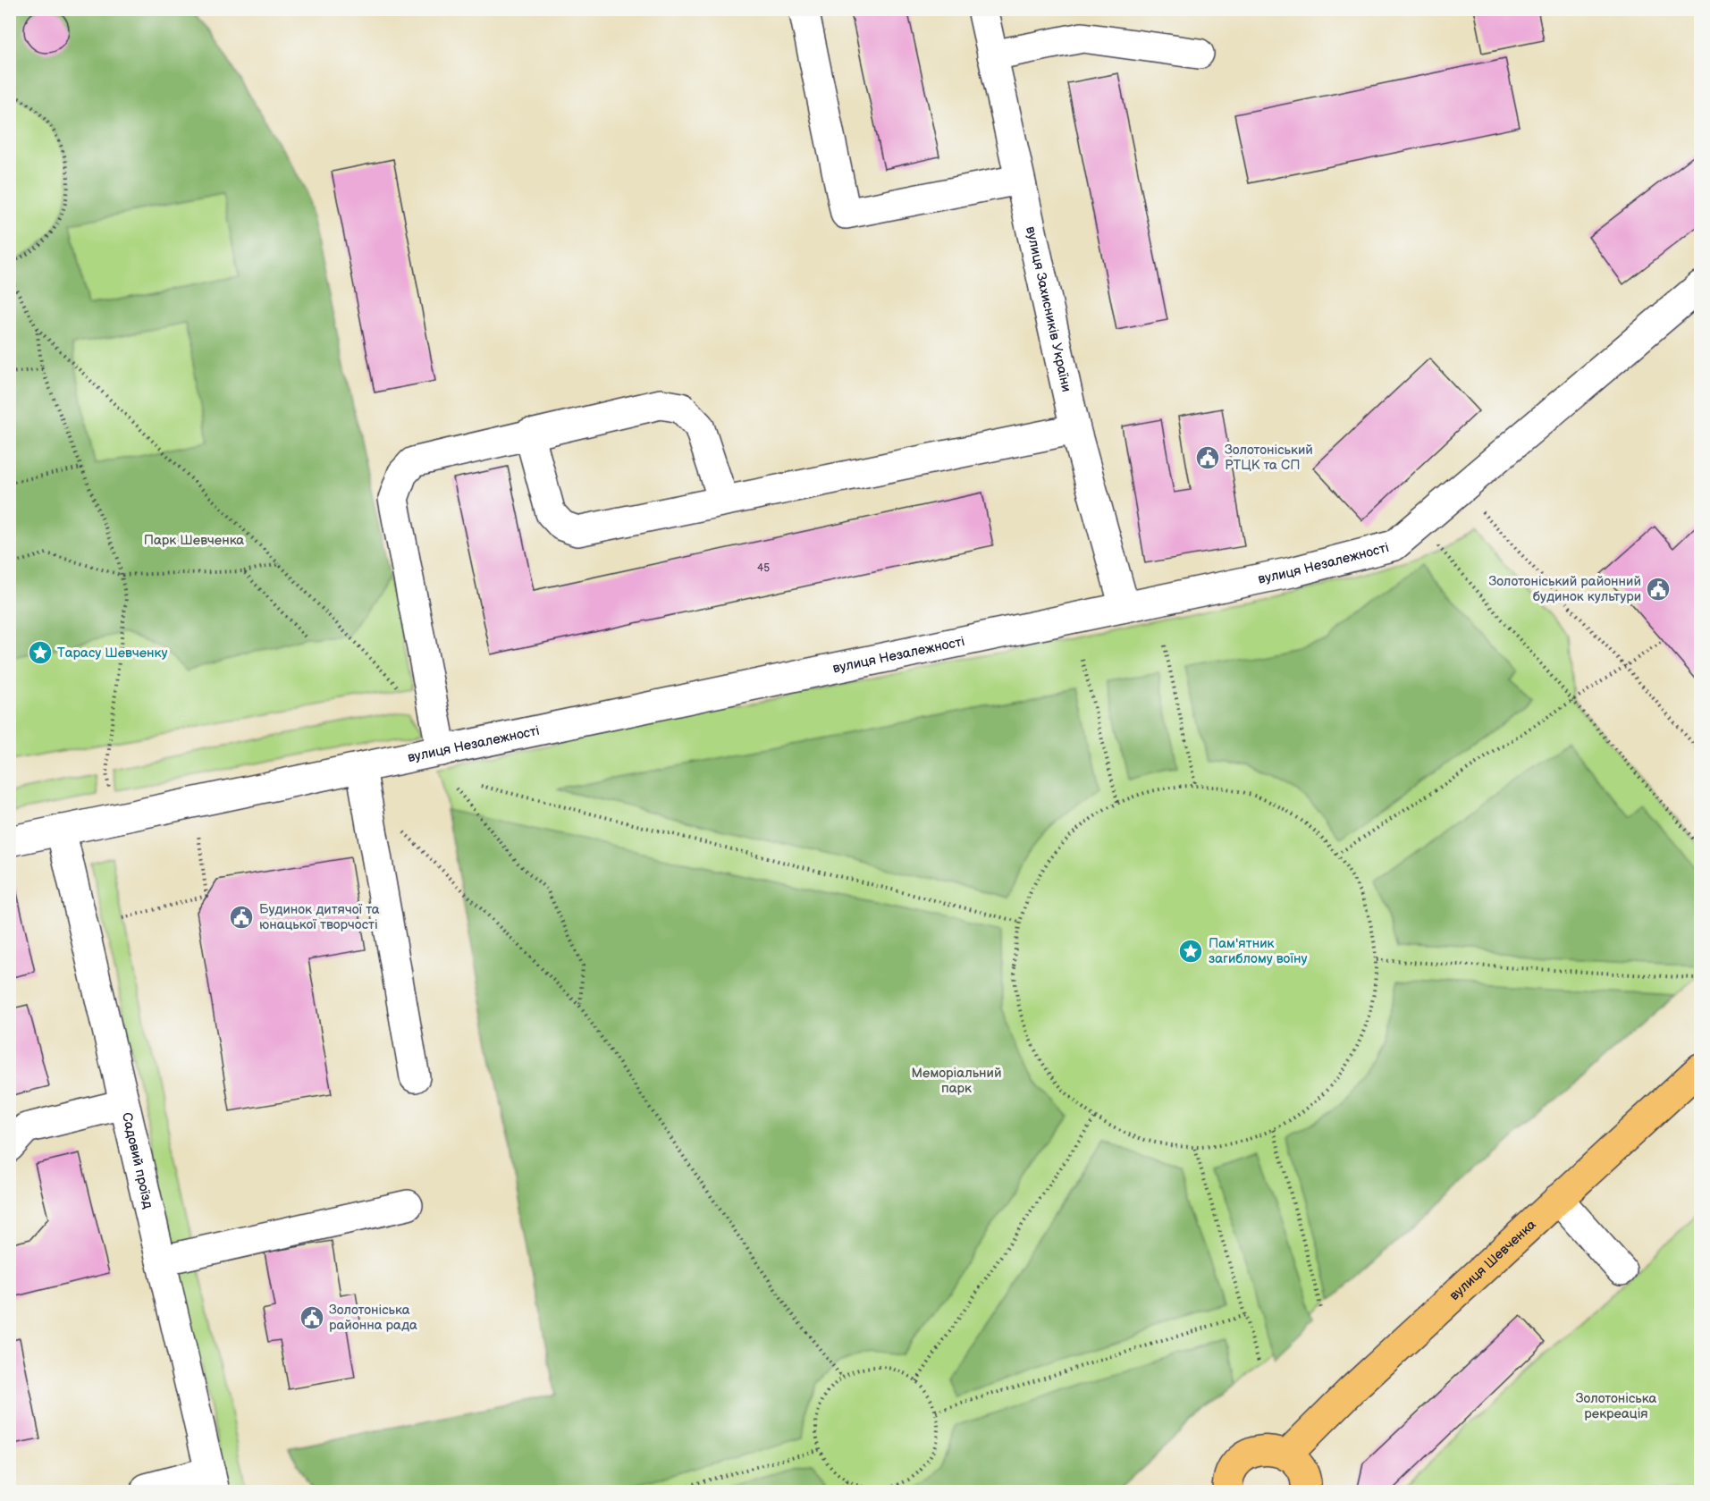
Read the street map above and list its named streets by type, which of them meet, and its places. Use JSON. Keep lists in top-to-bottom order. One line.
{"streets":{"main road":["вулиця Шевченка"],"street":["вулиця Захисників України","вулиця Незалежності","Садовий проїзд"]},"crossings":[["вулиця Захисників України","вулиця Незалежності"],["вулиця Незалежності","Садовий проїзд"]],"parks":["Парк Шевченка","Меморіальний парк","Золотоніська рекреація"],"places":{"public building":["Золотоніський РТЦК та СП","Золотоніський районний будинок культури","Будинок дитячої та юнацької творчості","Золотоніська районна рада"],"place":["Тарасу Шевченку","Пам'ятник загиблому воїну"]},"house_numbers":["45"]}
